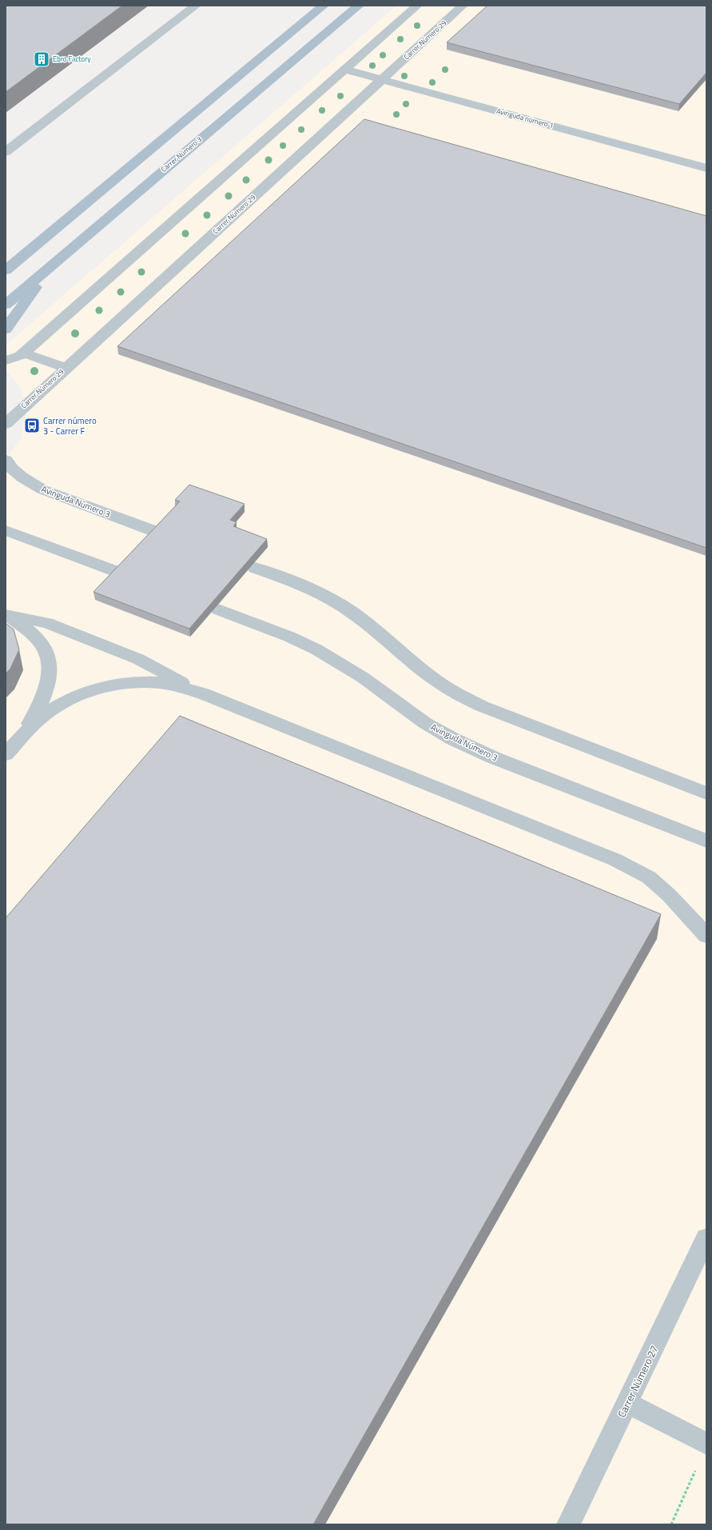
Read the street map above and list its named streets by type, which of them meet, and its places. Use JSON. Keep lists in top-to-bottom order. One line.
{"streets":{"main road":["Carrer Número 3"],"street":["Carrer Número 29","Avinguda número 1","Avinguda Número 3","Carrer Número 27"]},"crossings":[["Carrer Número 29","Avinguda número 1"]],"places":{"building":["Ebro Factory"],"bus stop":["Carrer número 3 - Carrer F"]}}
